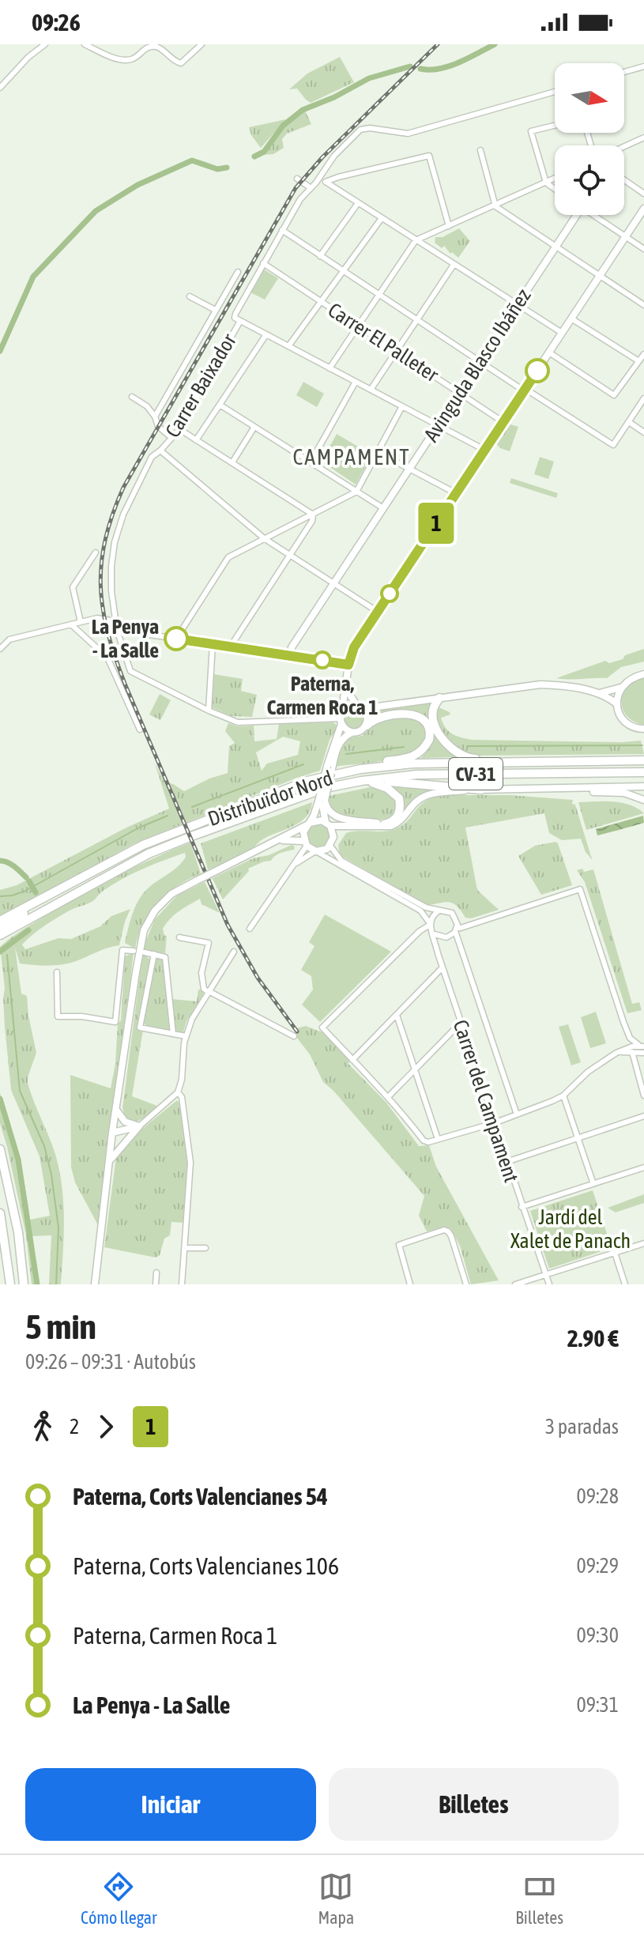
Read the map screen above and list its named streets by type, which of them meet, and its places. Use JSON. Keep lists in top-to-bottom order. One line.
{"streets":{"highway":["CV-31","Distribuïdor Nord"],"street":["Carrer El Palleter","Avinguda Blasco Ibáñez","Carrer Baixador","Carrer del Campament"]},"crossings":[["Carrer El Palleter","Avinguda Blasco Ibáñez"],["CV-31","Distribuïdor Nord"]],"districts":["CAMPAMENT"],"parks":["Jardí del Xalet de Panach"],"places":["La Penya - La Salle","Paterna, Carmen Roca 1"],"lines":["bus line 1"],"north":"right","page":{"status":"09:26","on_map":"1","heading":["5 min","09:26 – 09:31 · Autobús","2.90 €"],"legs":["2","1","3 paradas"],"list":[{"name":"Paterna, Corts Valencianes 54","value":"09:28"},{"name":"Paterna, Corts Valencianes 106","value":"09:29"},{"name":"Paterna, Carmen Roca 1","value":"09:30"},{"name":"La Penya - La Salle","value":"09:31"}],"buttons":["Iniciar","Billetes"],"tabs":["Cómo llegar","Mapa","Billetes"]}}
